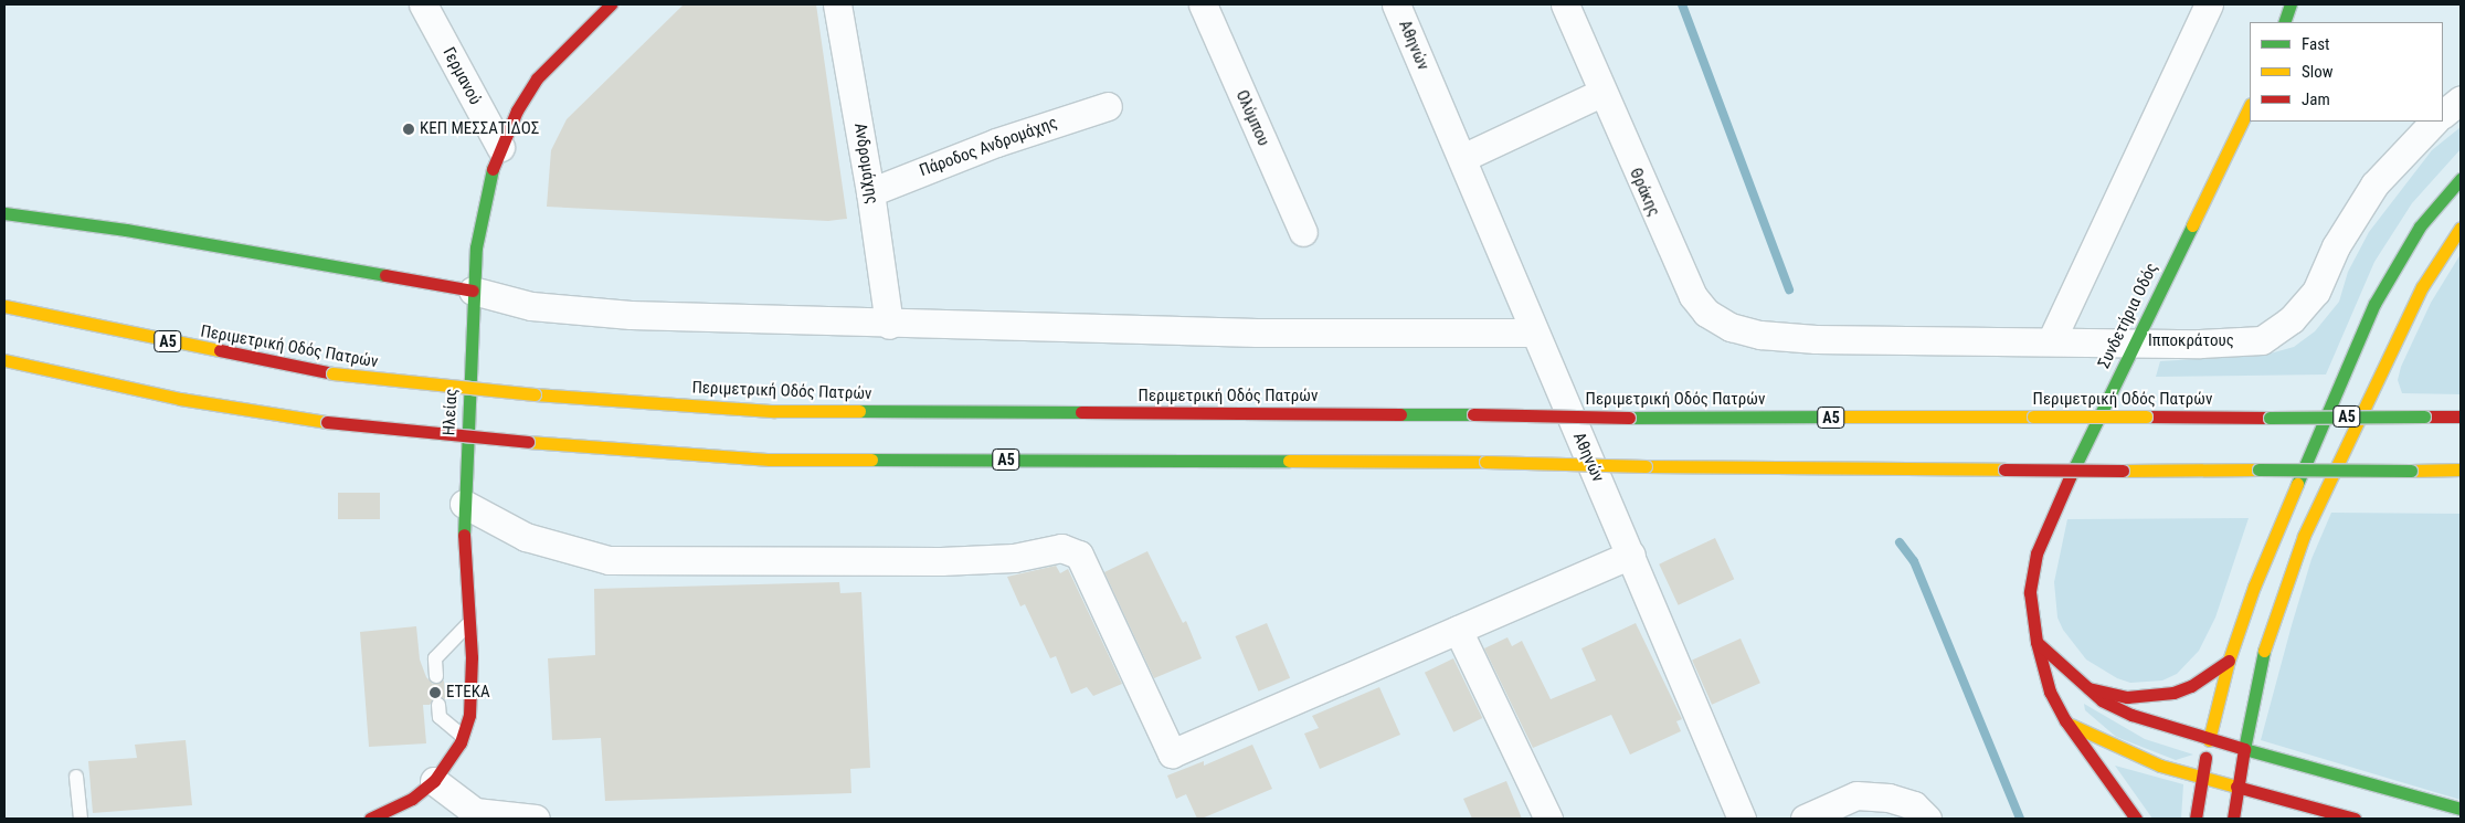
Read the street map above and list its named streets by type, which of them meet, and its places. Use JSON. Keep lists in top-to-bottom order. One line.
{"streets":{"main road":["Συνδετήρια Οδός","Α5","Περιμετρική Οδός Πατρών","Ηλείας"],"street":["Αθηνών","Γερμανού","Ολύμπου","Πάροδος Ανδρομάχης","Ανδρομάχης","Θράκης","Ιπποκράτους"]},"crossings":[["Γερμανού","Ηλείας"],["Πάροδος Ανδρομάχης","Ανδρομάχης"],["Θράκης","Ιπποκράτους"],["Συνδετήρια Οδός","Ιπποκράτους"]],"places":["ΚΕΠ ΜΕΣΣΑΤΙΔΟΣ","ΕΤΕΚΑ"],"legend":["Fast","Slow","Jam"]}
